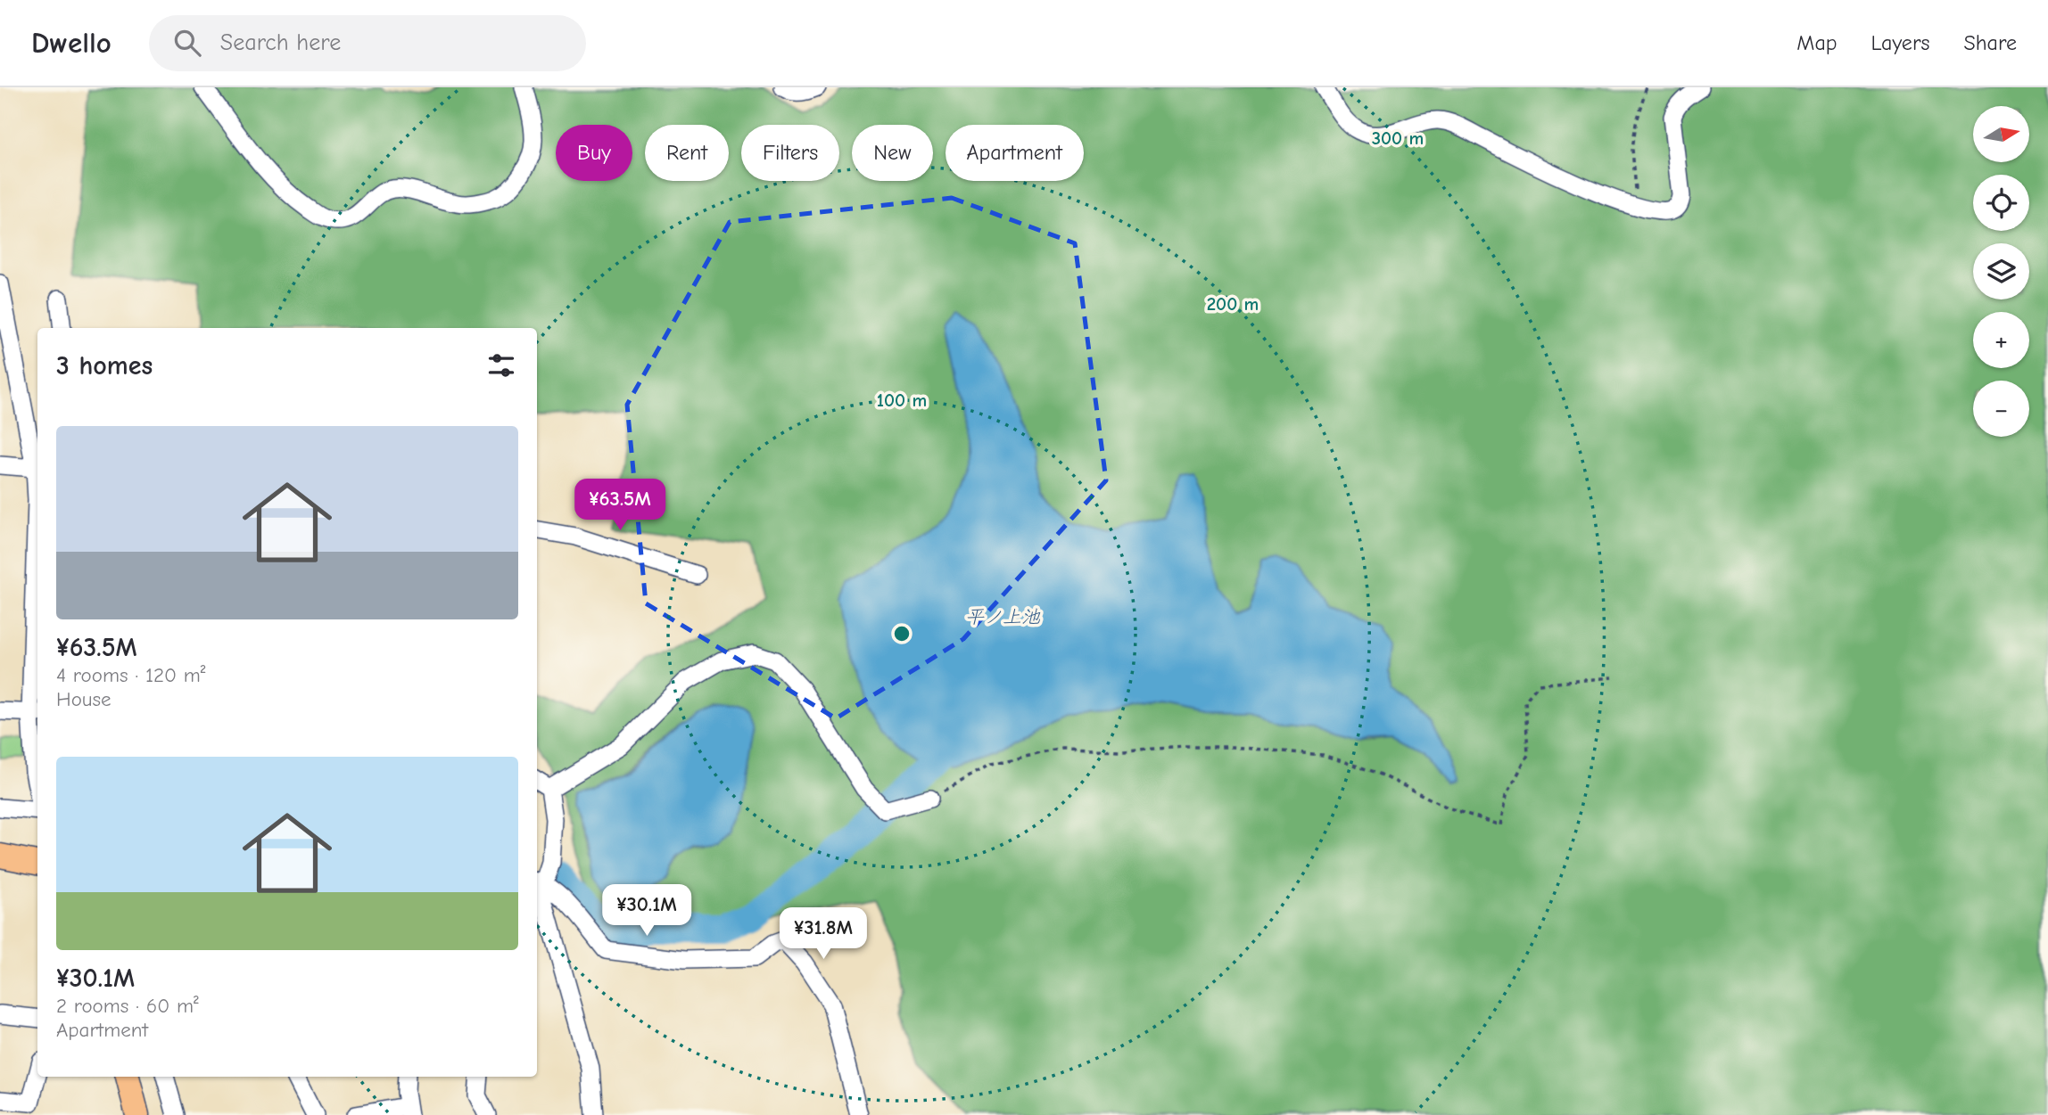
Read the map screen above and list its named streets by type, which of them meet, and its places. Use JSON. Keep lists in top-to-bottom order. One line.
{"water":["平ノ上池"],"north":"right","page":{"header":"Dwello","search":"Search here","nav":["Map","Layers","Share"],"map_buttons":["+","−"],"chip":["Buy","Rent","Filters","New","Apartment"],"heading":"3 homes","list":[{"name":"¥63.5M","note":"4 rooms · 120 m² · House"},{"name":"¥30.1M","note":"2 rooms · 60 m² · Apartment"}],"price":["¥63.5M","¥30.1M","¥31.8M"]},"rings":["300 m","200 m","100 m"]}
